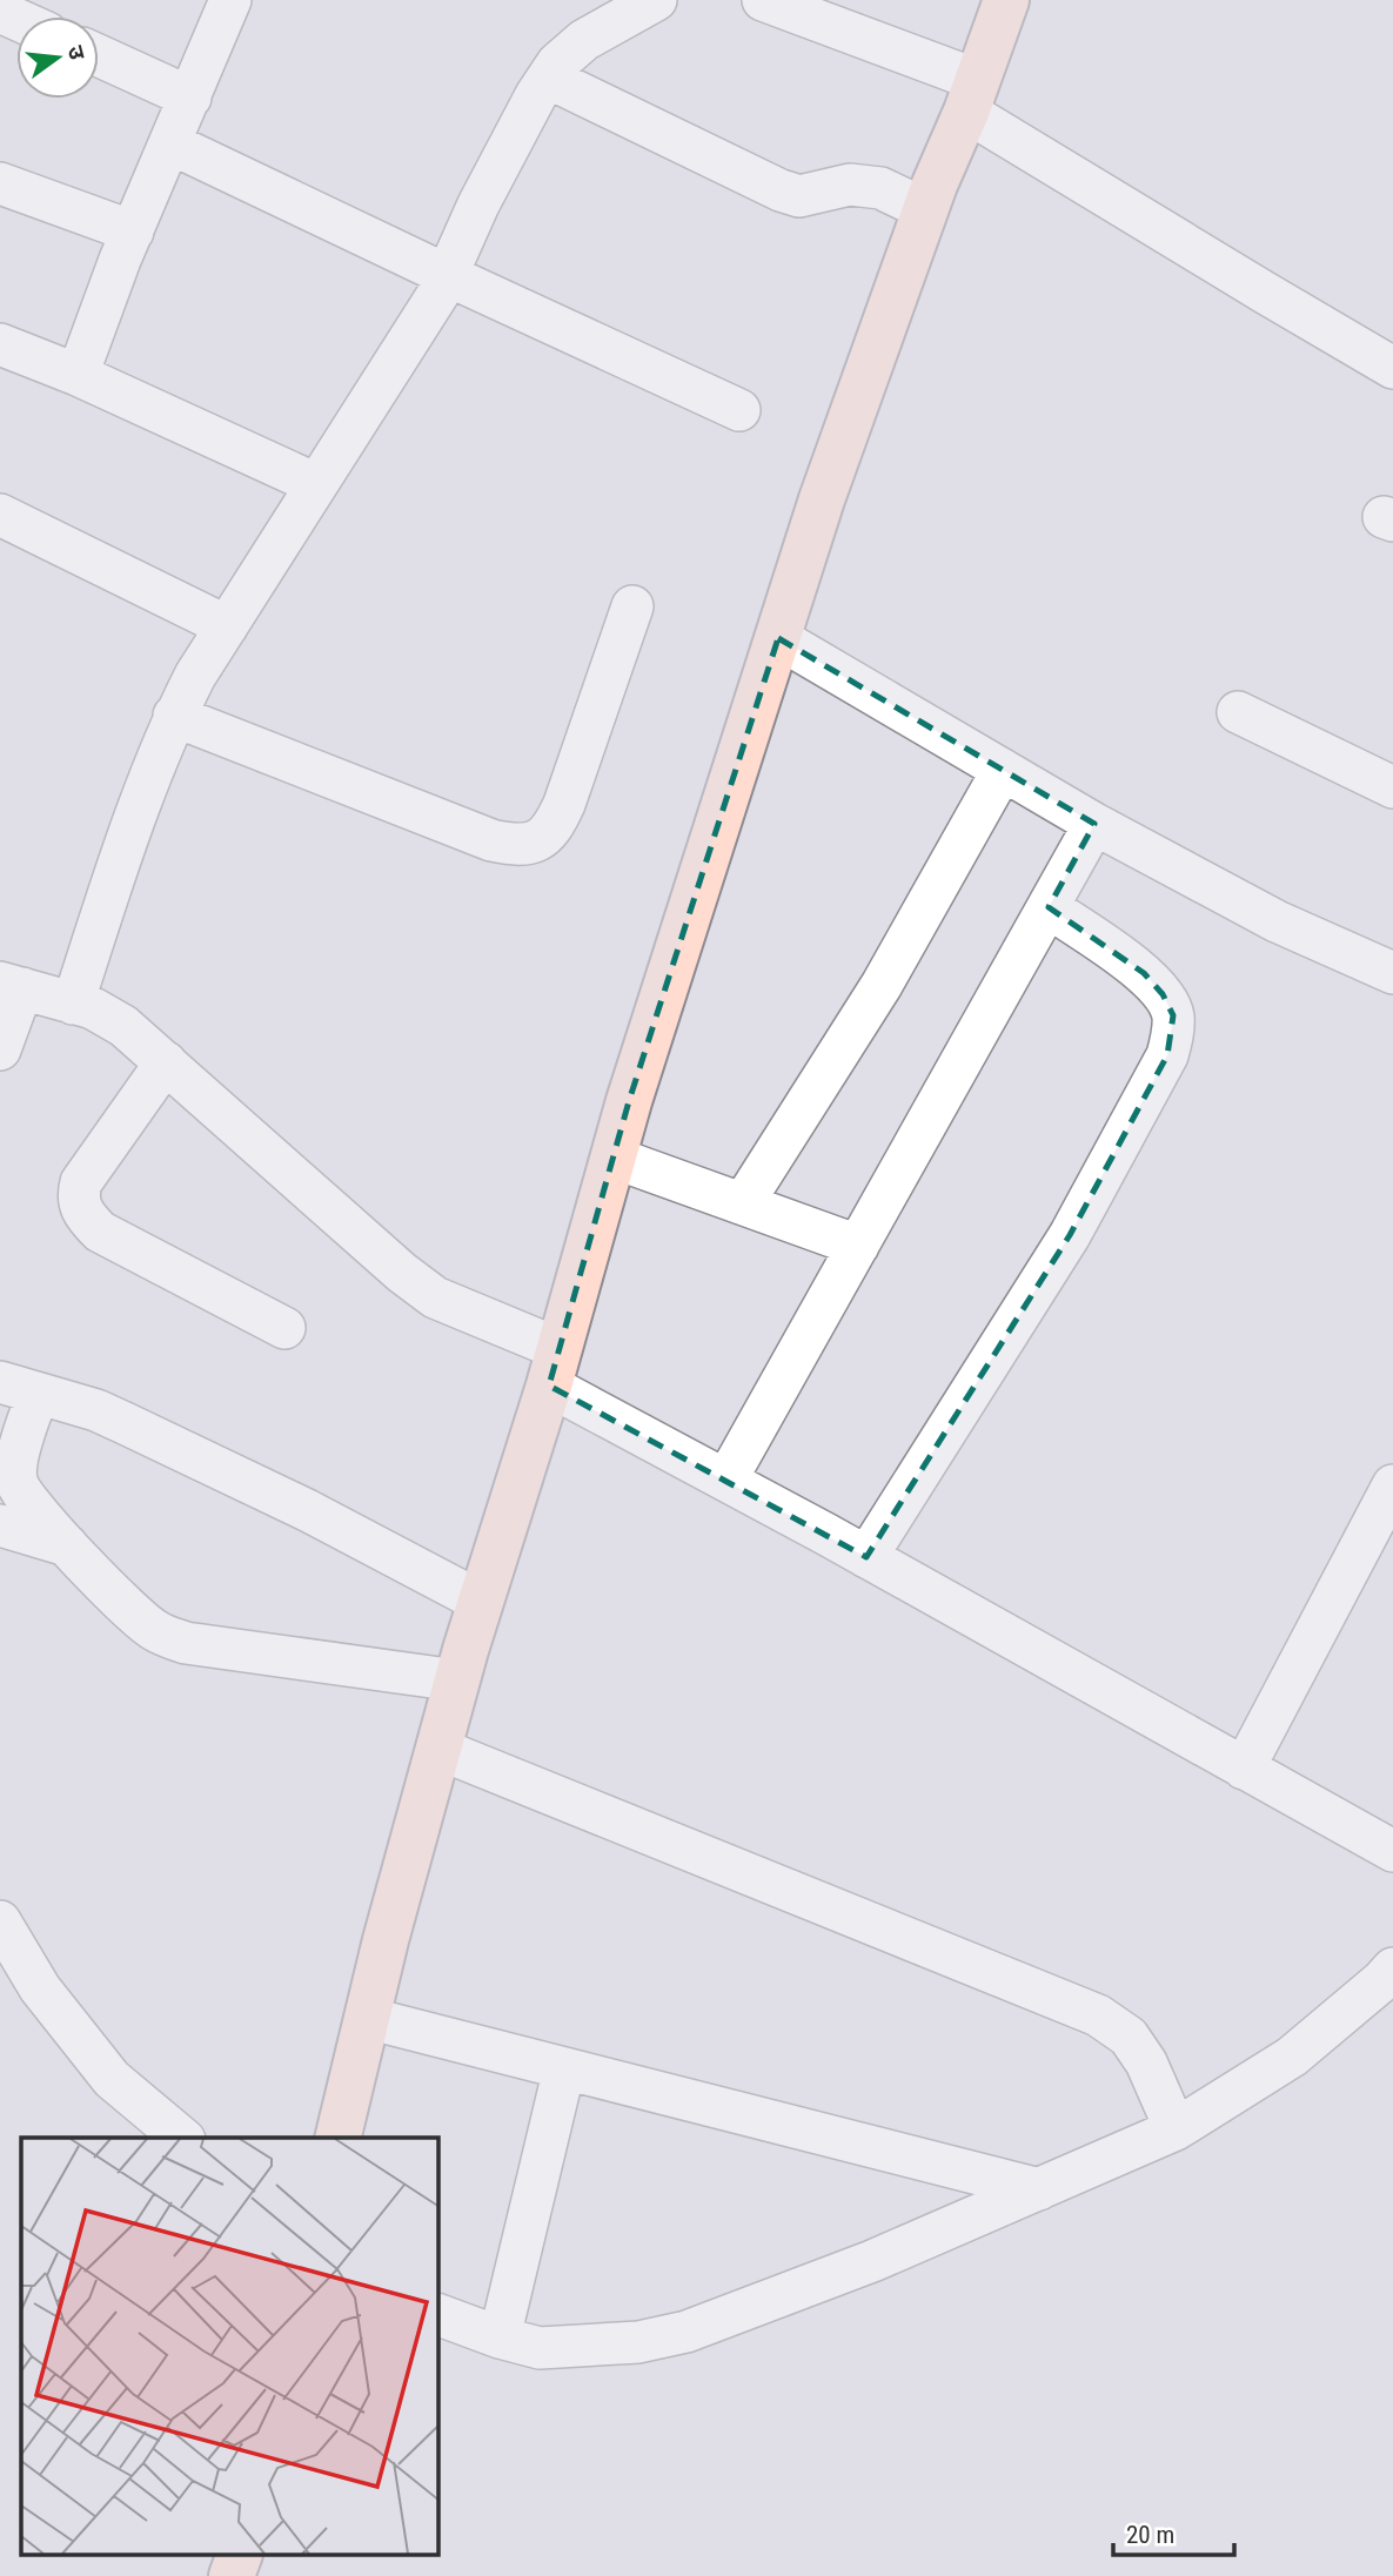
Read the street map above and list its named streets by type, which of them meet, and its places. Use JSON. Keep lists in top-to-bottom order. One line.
{"scale_bar":"20 m","north":"right"}
